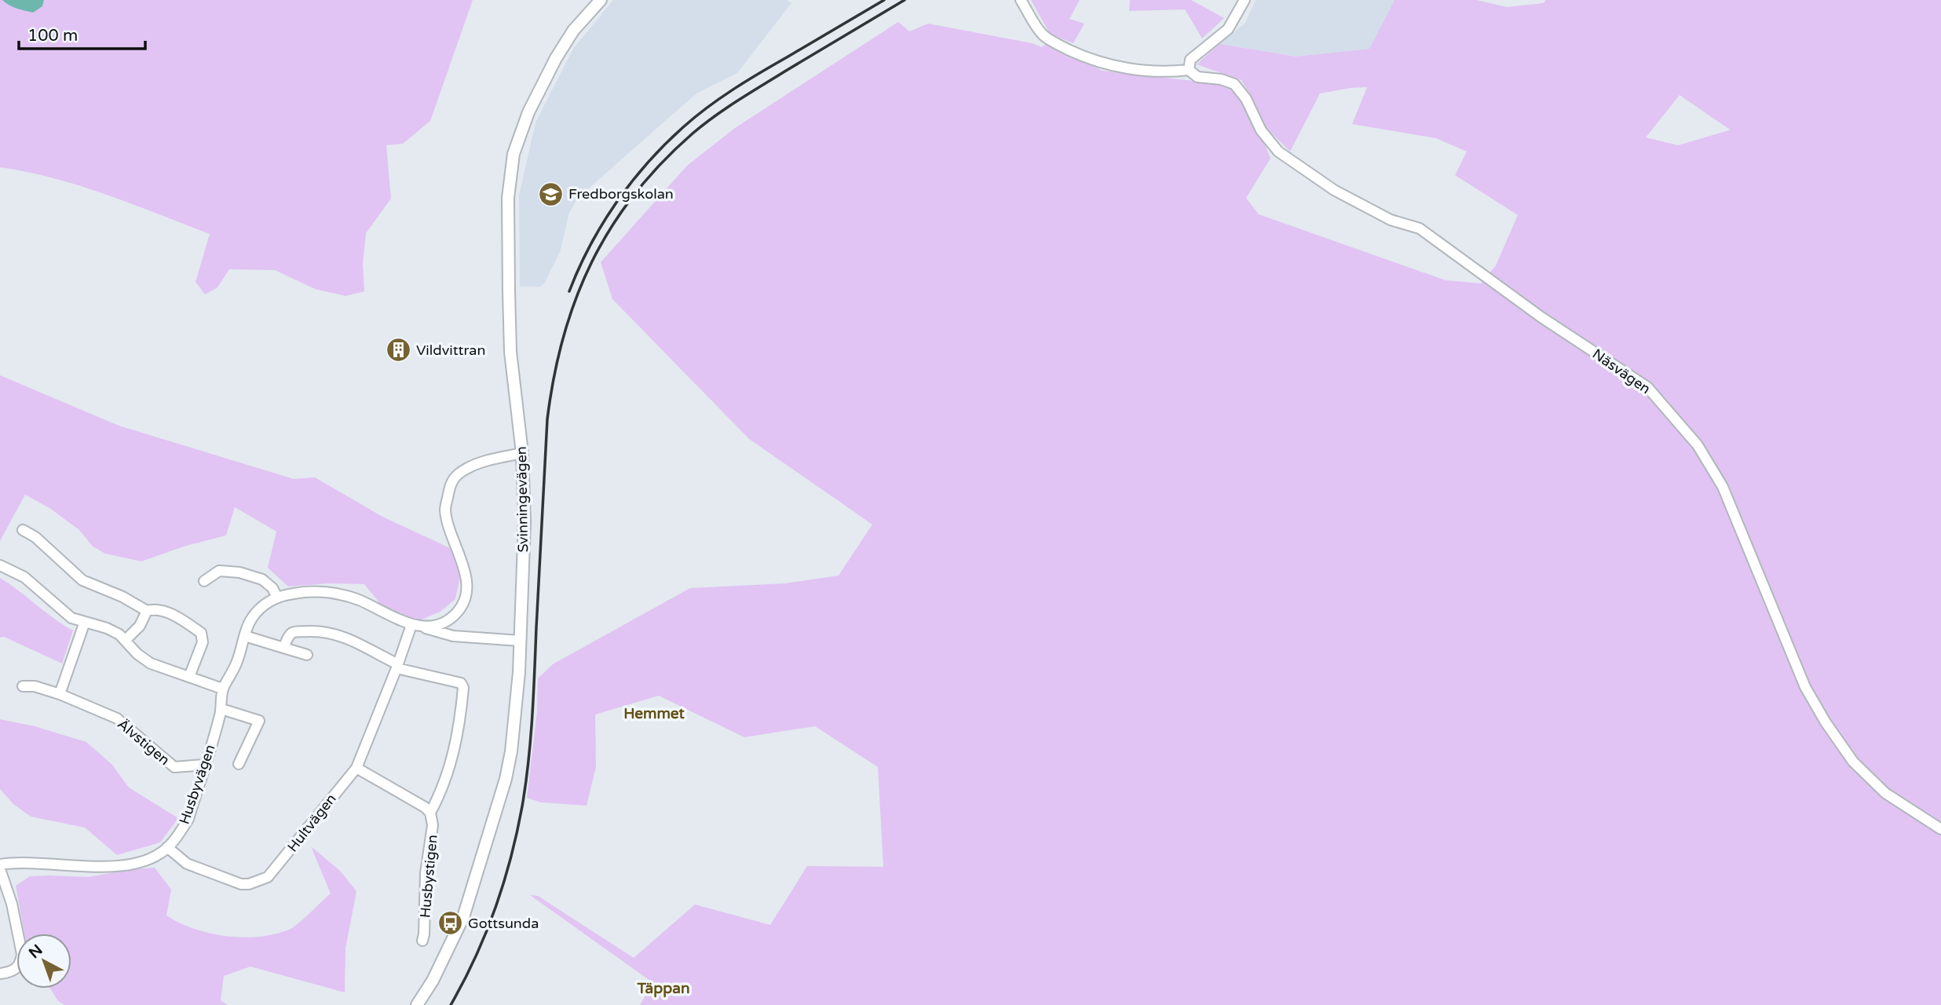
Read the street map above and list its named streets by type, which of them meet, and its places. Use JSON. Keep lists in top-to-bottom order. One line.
{"streets":{"main road":["Svinningevägen"],"street":["Näsvägen","Älvstigen","Husbyvägen","Hultvägen","Husbystigen"]},"crossings":[["Svinningevägen","Husbyvägen"],["Älvstigen","Husbyvägen"],["Husbyvägen","Hultvägen"],["Hultvägen","Husbystigen"]],"districts":["Hemmet","Täppan"],"places":{"school or university":["Fredborgskolan"],"building":["Vildvittran"],"bus stop":["Gottsunda"]},"scale_bar":"100 m","north":"top left"}
